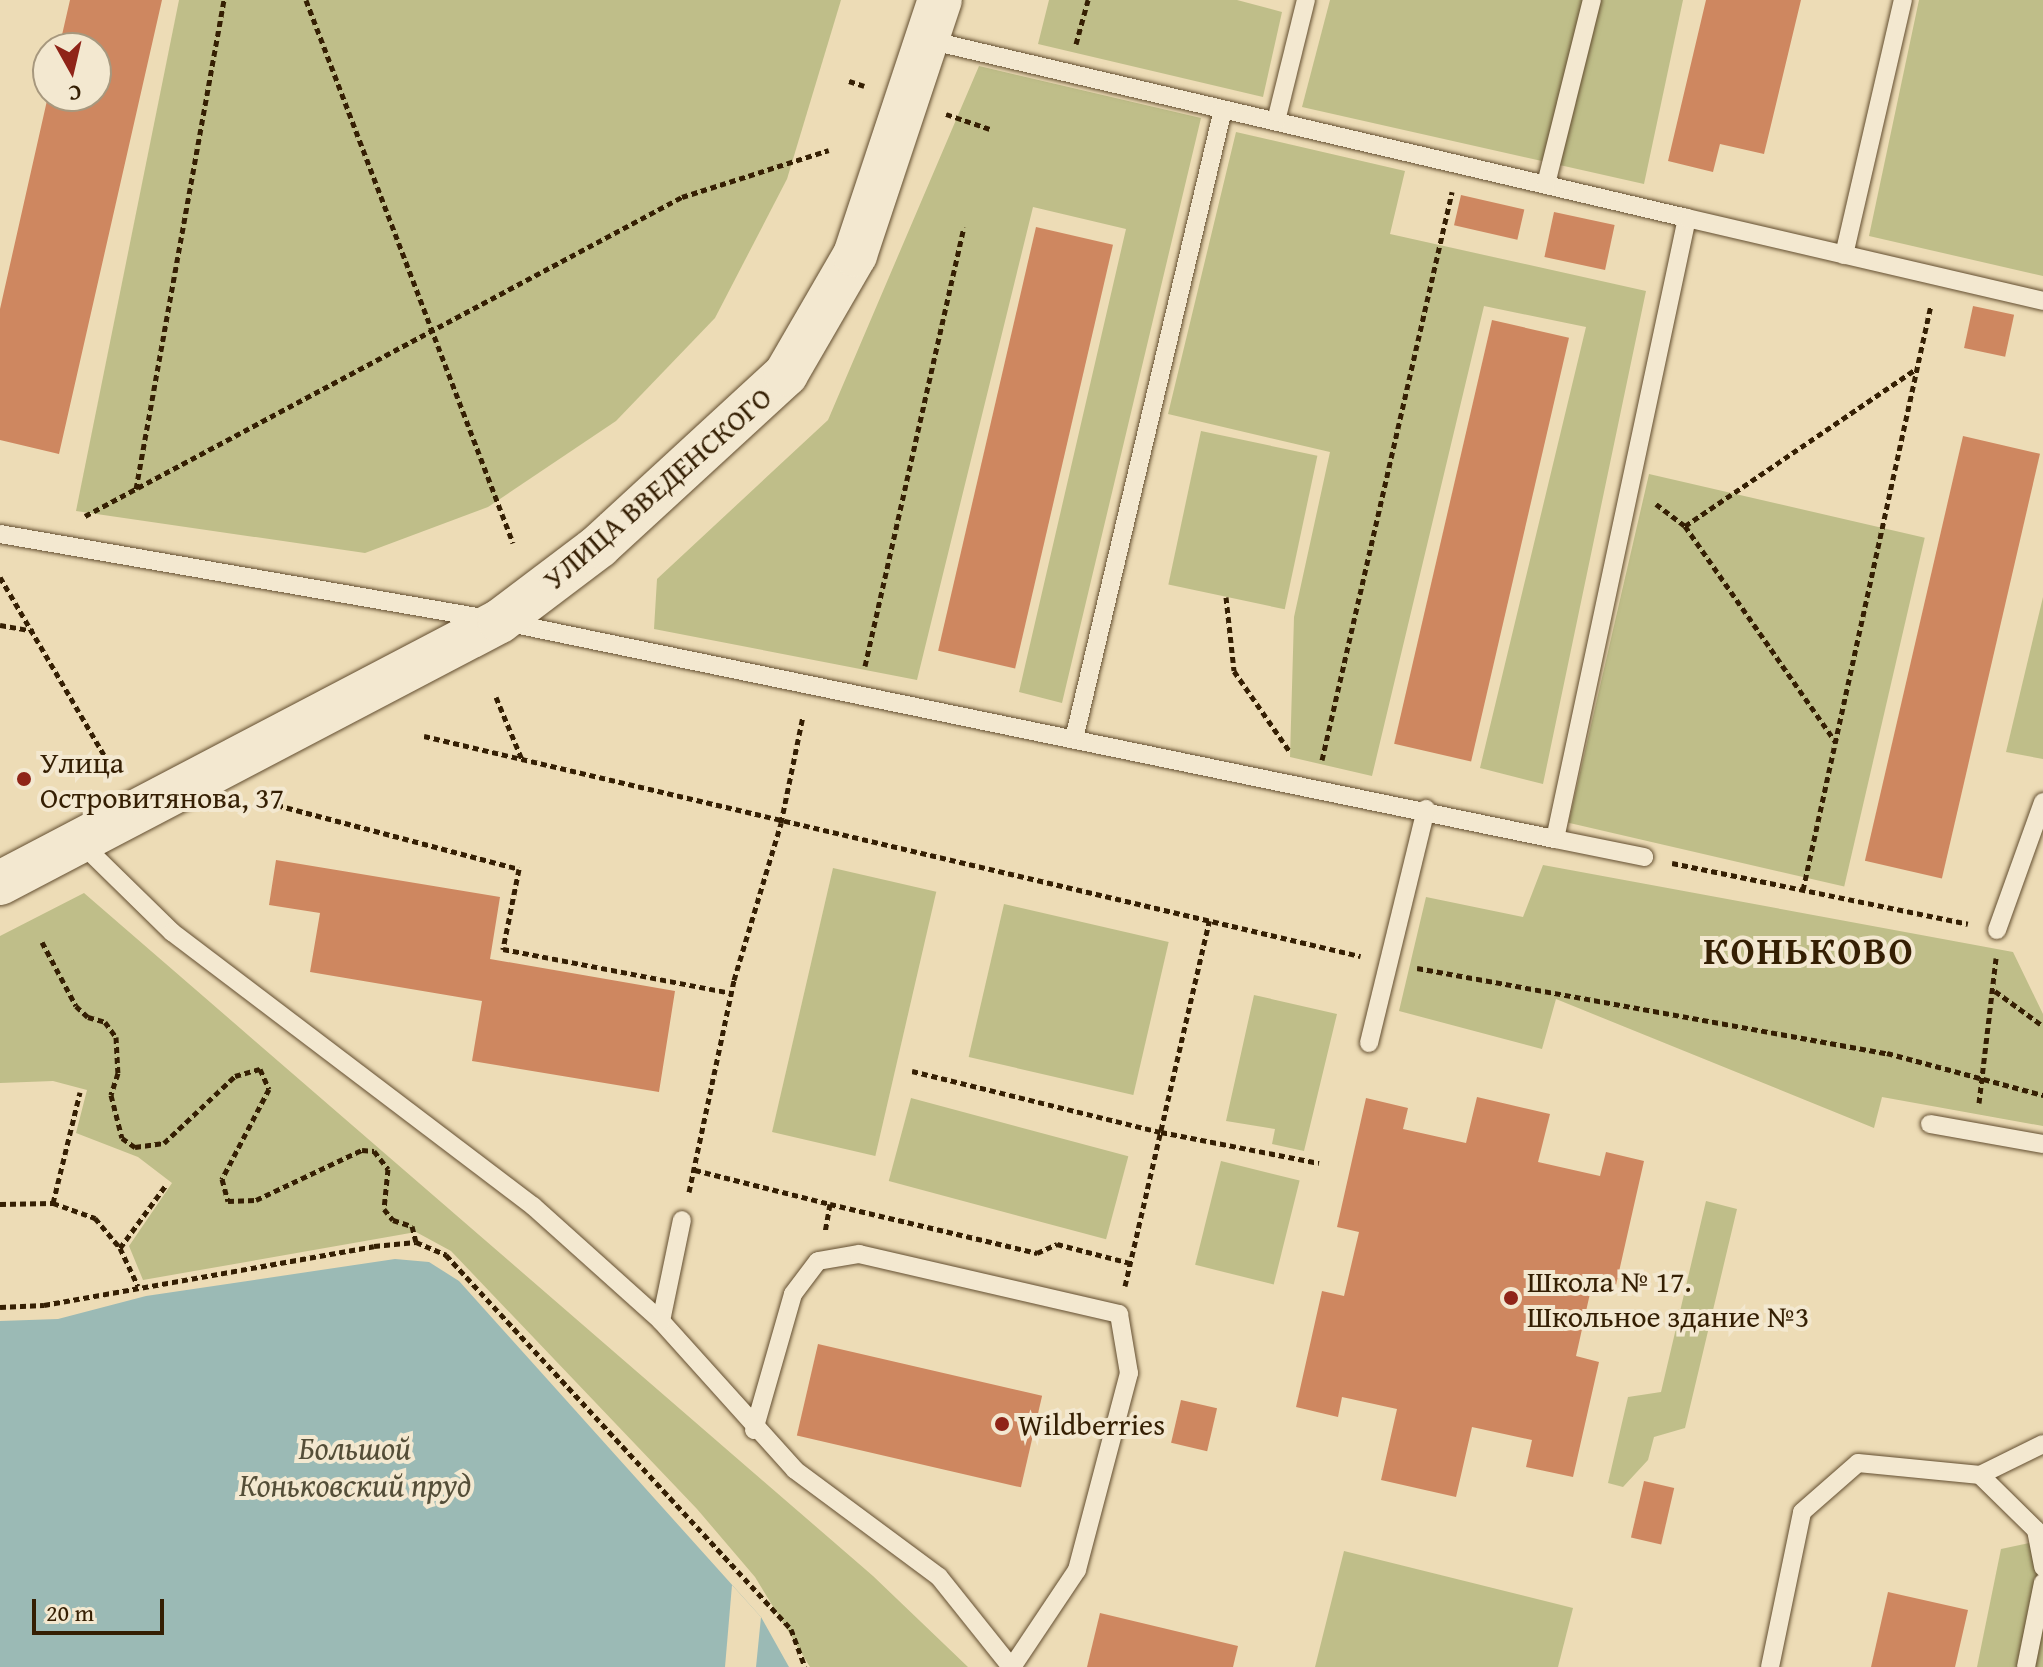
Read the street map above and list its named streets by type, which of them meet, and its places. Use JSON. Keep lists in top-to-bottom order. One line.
{"streets":{"street":["УЛИЦА ВВЕДЕНСКОГО"]},"districts":["КОНЬКОВО"],"water":["Большой Коньковский пруд"],"places":["Улица Островитянова, 37","Школа № 17. Школьное здание №3","Wildberries"],"scale_bar":"20 m","north":"bottom"}
